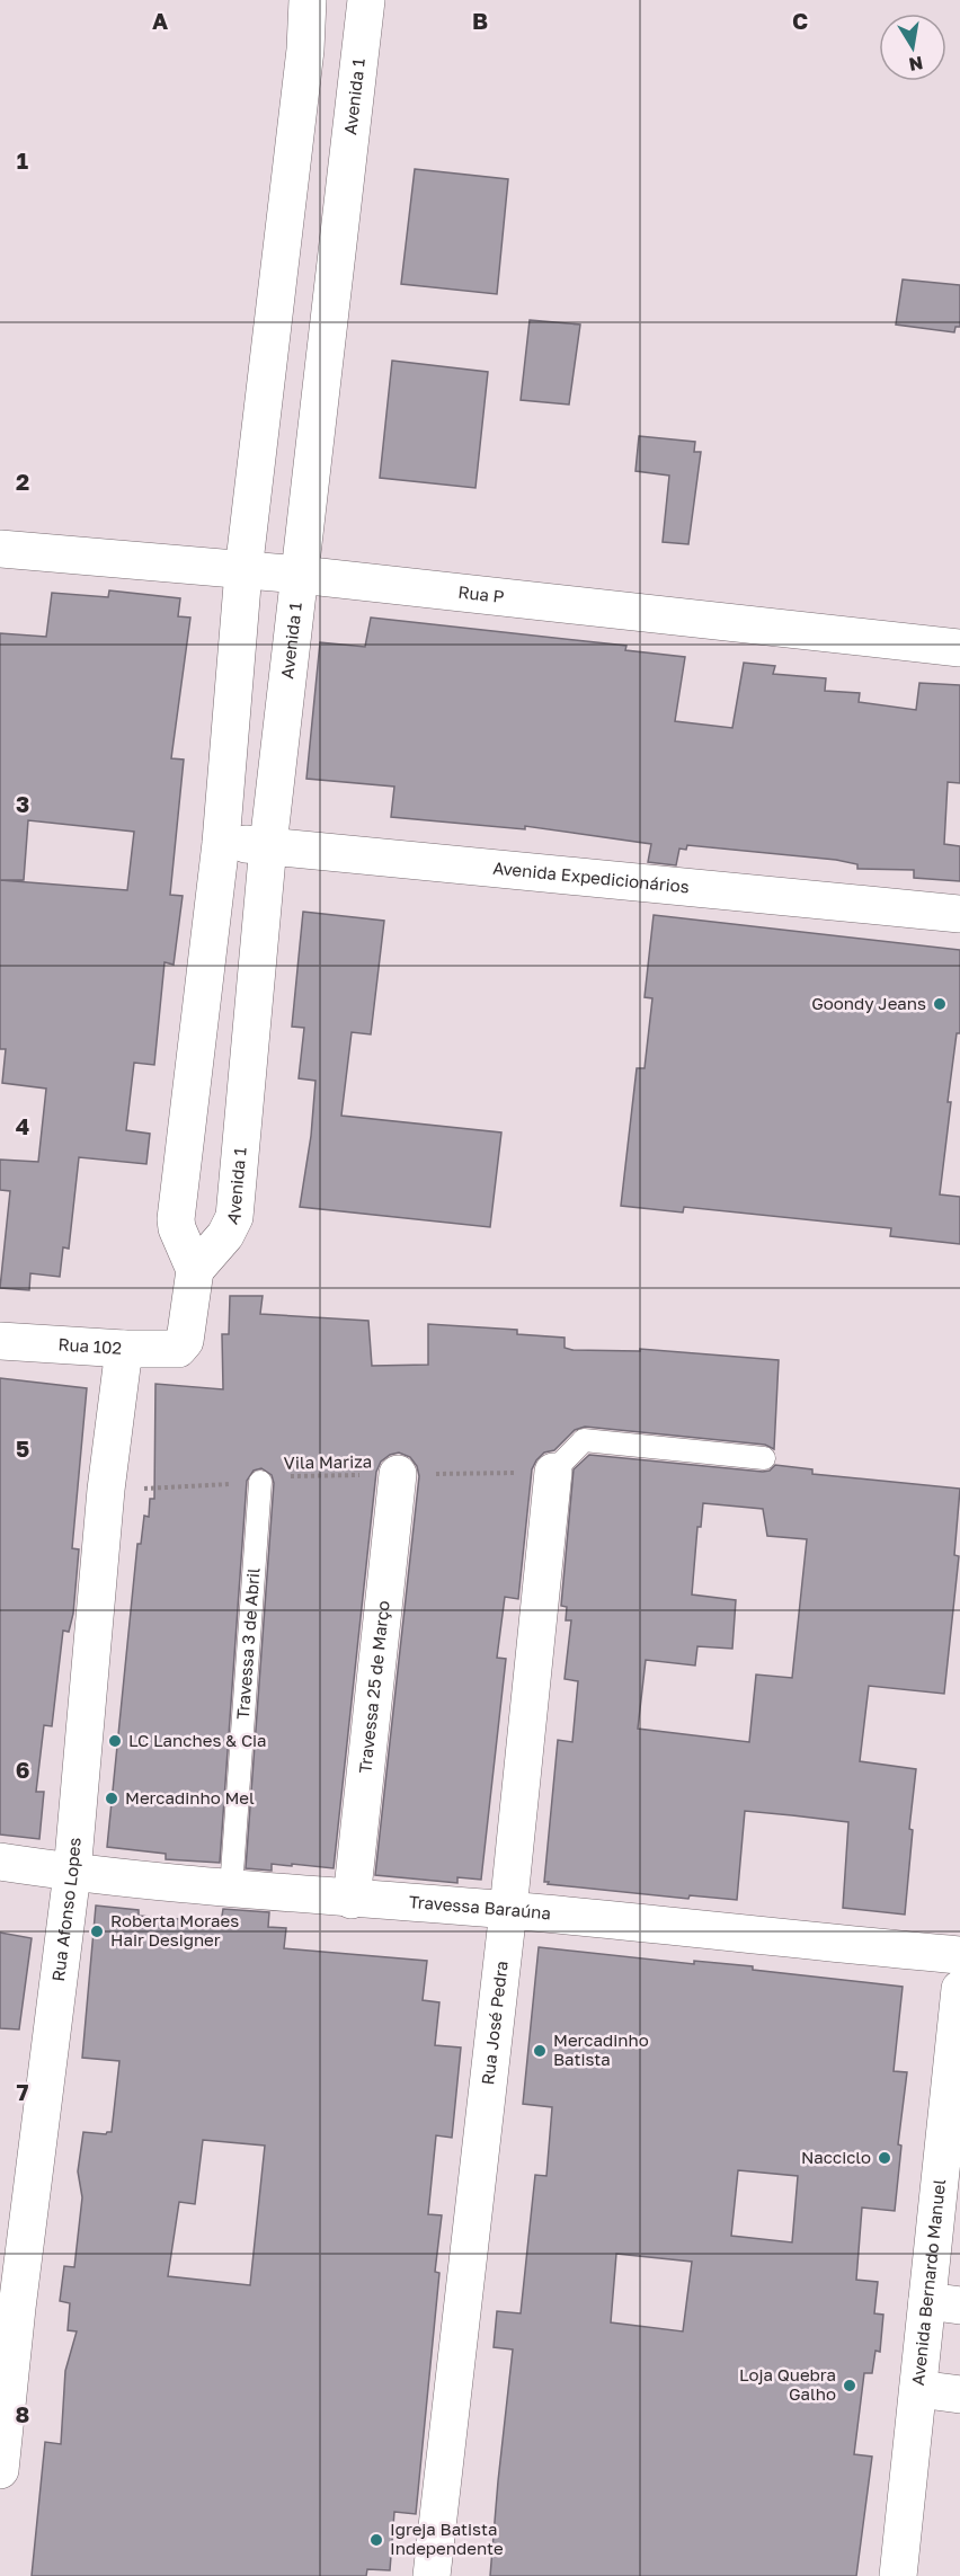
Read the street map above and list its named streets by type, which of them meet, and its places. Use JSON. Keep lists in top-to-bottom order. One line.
{"streets":{"street":["Avenida 1","Rua P","Avenida Expedicionários","Rua 102","Travessa 25 de Março","Travessa Baraúna","Rua Afonso Lopes","Rua José Pedra","Avenida Bernardo Manuel"],"lane":["Travessa 3 de Abril"],"path":["Vila Mariza"]},"crossings":[["Avenida 1","Rua P"],["Avenida 1","Avenida Expedicionários"],["Avenida 1","Rua 102"],["Rua 102","Rua Afonso Lopes"],["Vila Mariza","Travessa 3 de Abril"],["Vila Mariza","Travessa 25 de Março"],["Vila Mariza","Rua Afonso Lopes"],["Vila Mariza","Rua José Pedra"],["Travessa 3 de Abril","Travessa Baraúna"],["Travessa 25 de Março","Travessa Baraúna"],["Travessa Baraúna","Rua Afonso Lopes"],["Travessa Baraúna","Rua José Pedra"]],"places":["Goondy Jeans","LC Lanches & Cia","Mercadinho Mel","Roberta Moraes Hair Designer","Mercadinho Batista","Nacciclo","Loja Quebra Galho","Igreja Batista Independente"],"north":"bottom","grid":{"columns":["A","B","C"],"rows":["1","2","3","4","5","6","7","8"]}}
